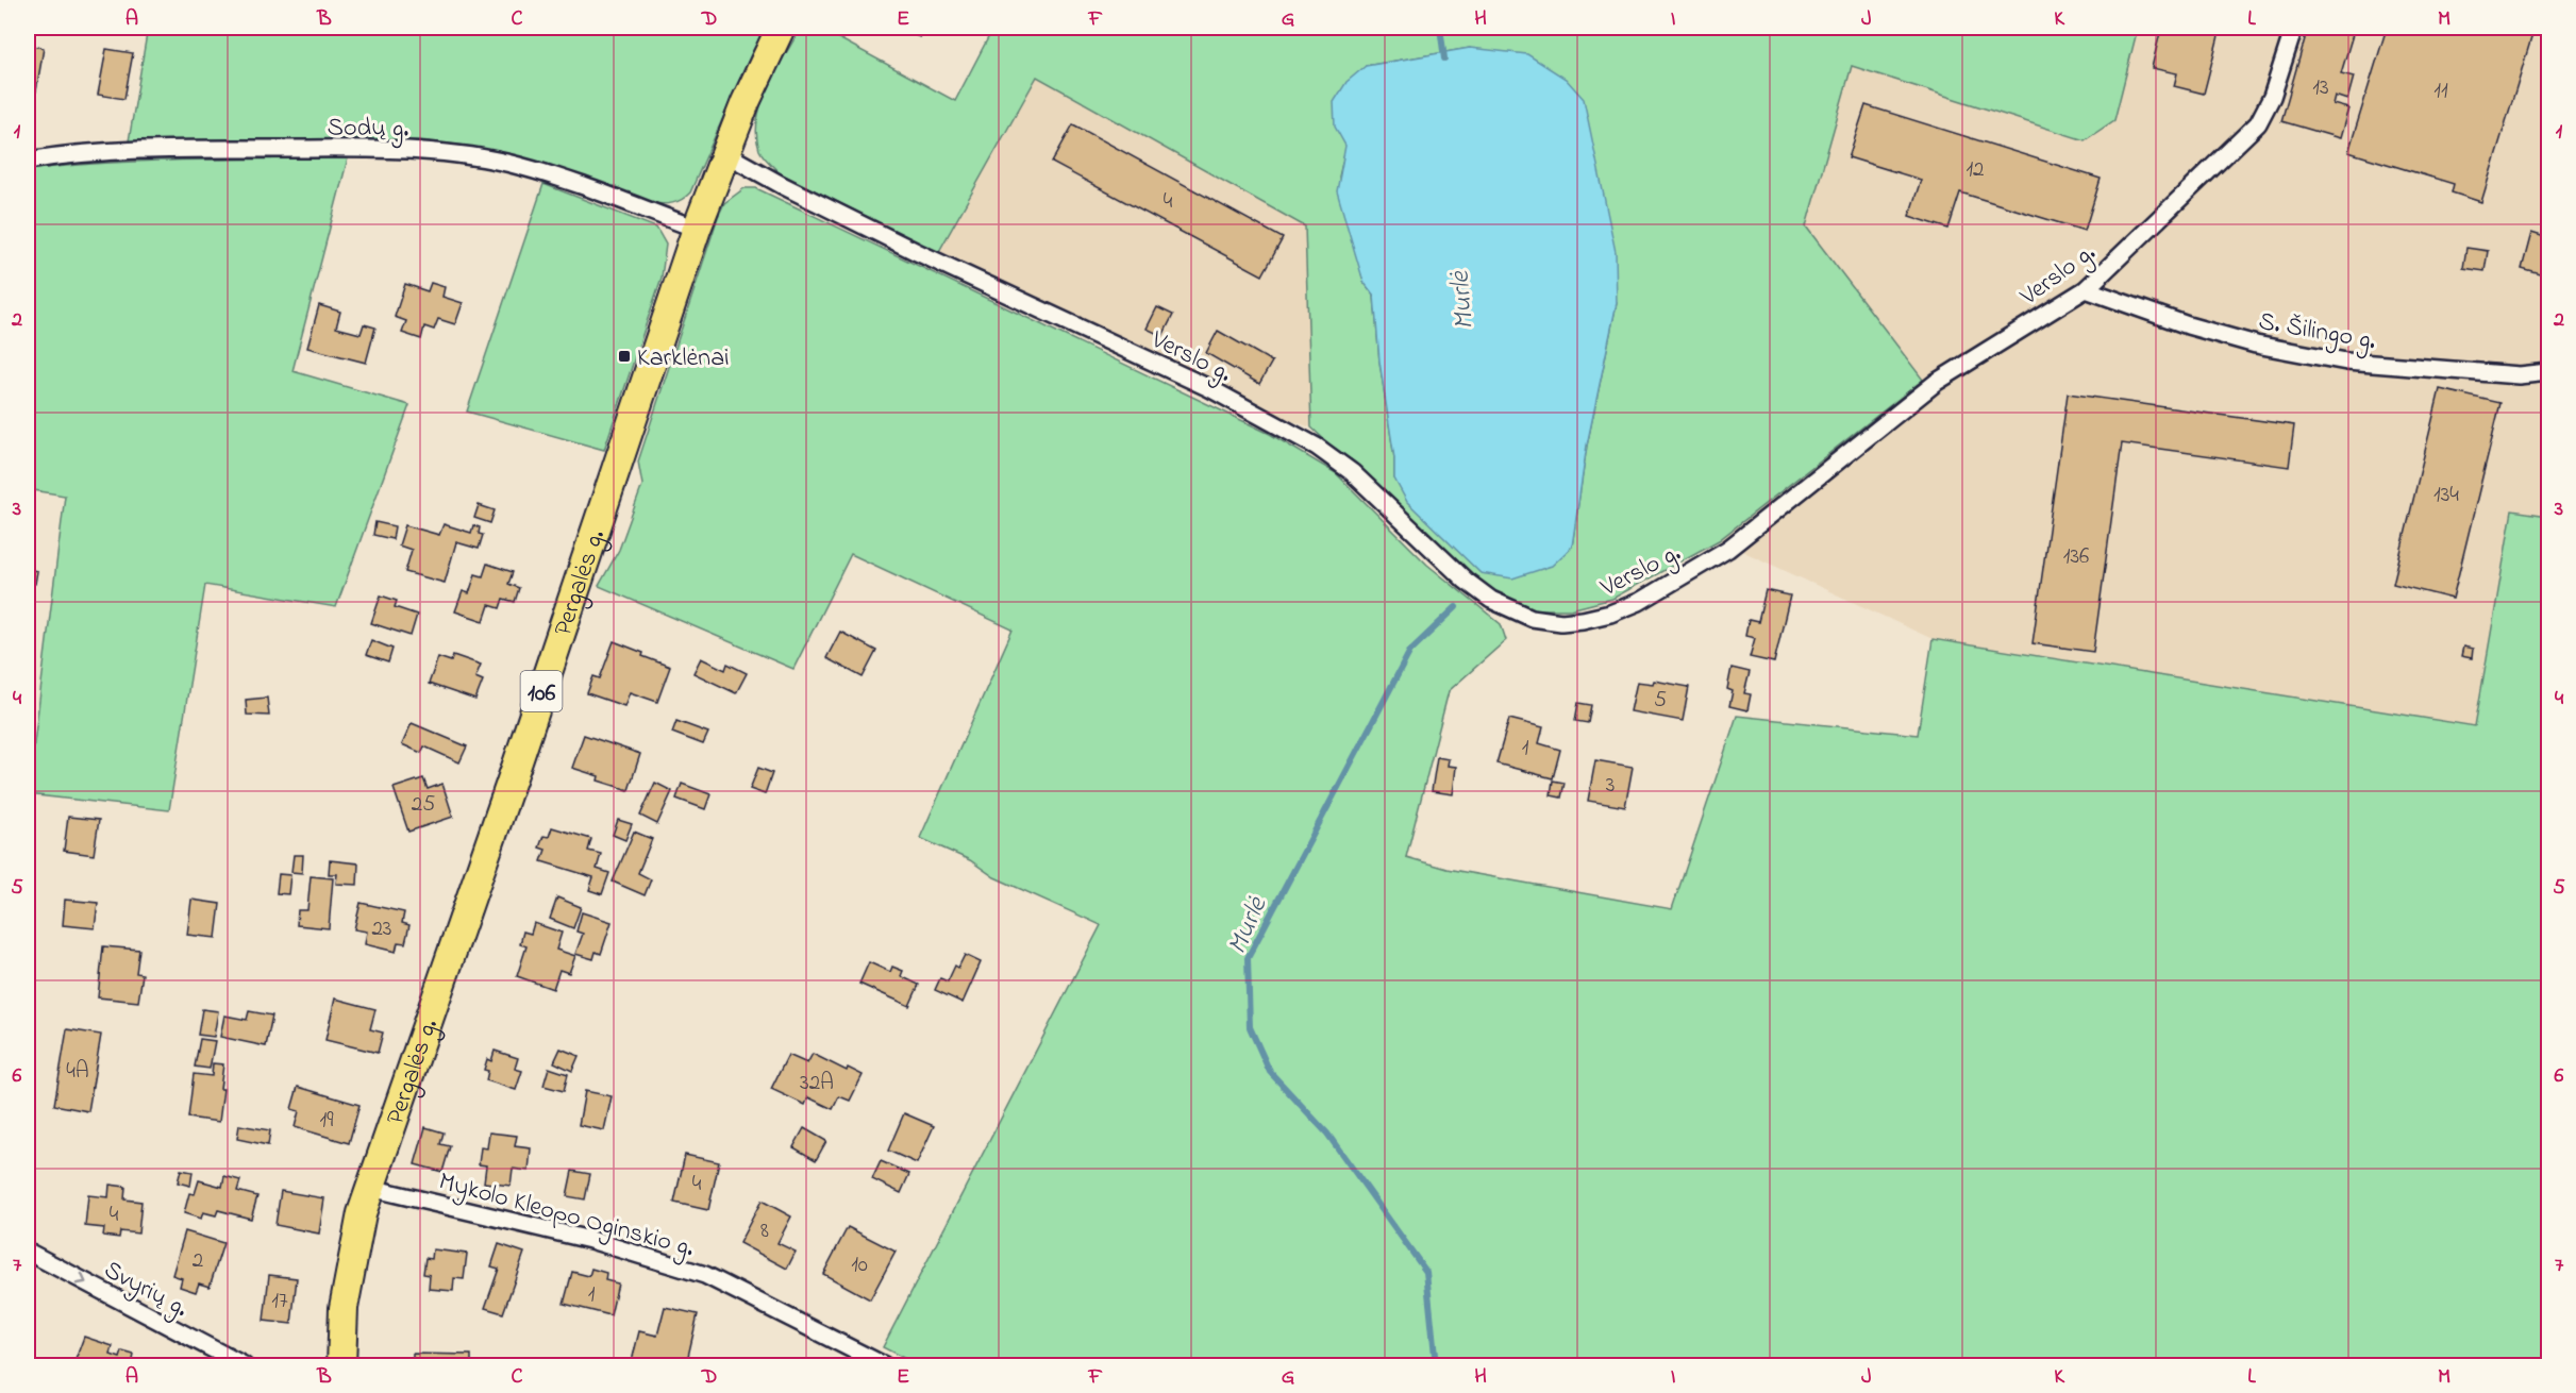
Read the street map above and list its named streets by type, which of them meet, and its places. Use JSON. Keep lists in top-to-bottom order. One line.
{"streets":{"main road":["Pergalės g.","106"],"street":["Sodų g.","Verslo g.","S. Šilingo g.","Mykolo Kleopo Oginskio g.","Svyrių g."]},"crossings":[["Sodų g.","Pergalės g."],["Verslo g.","S. Šilingo g."],["Verslo g.","Pergalės g."],["Pergalės g.","Mykolo Kleopo Oginskio g."]],"one_way":["Svyrių g."],"water":["Murlė"],"places":{"transit":["Karklėnai"]},"house_numbers":["13","11","12","4","134","136","5","1","3","25","23","4A","32A","19","4","4","8","2","10","1","17"],"grid":{"columns":["A","B","C","D","E","F","G","H","I","J","K","L","M"],"rows":["1","2","3","4","5","6","7"]}}
